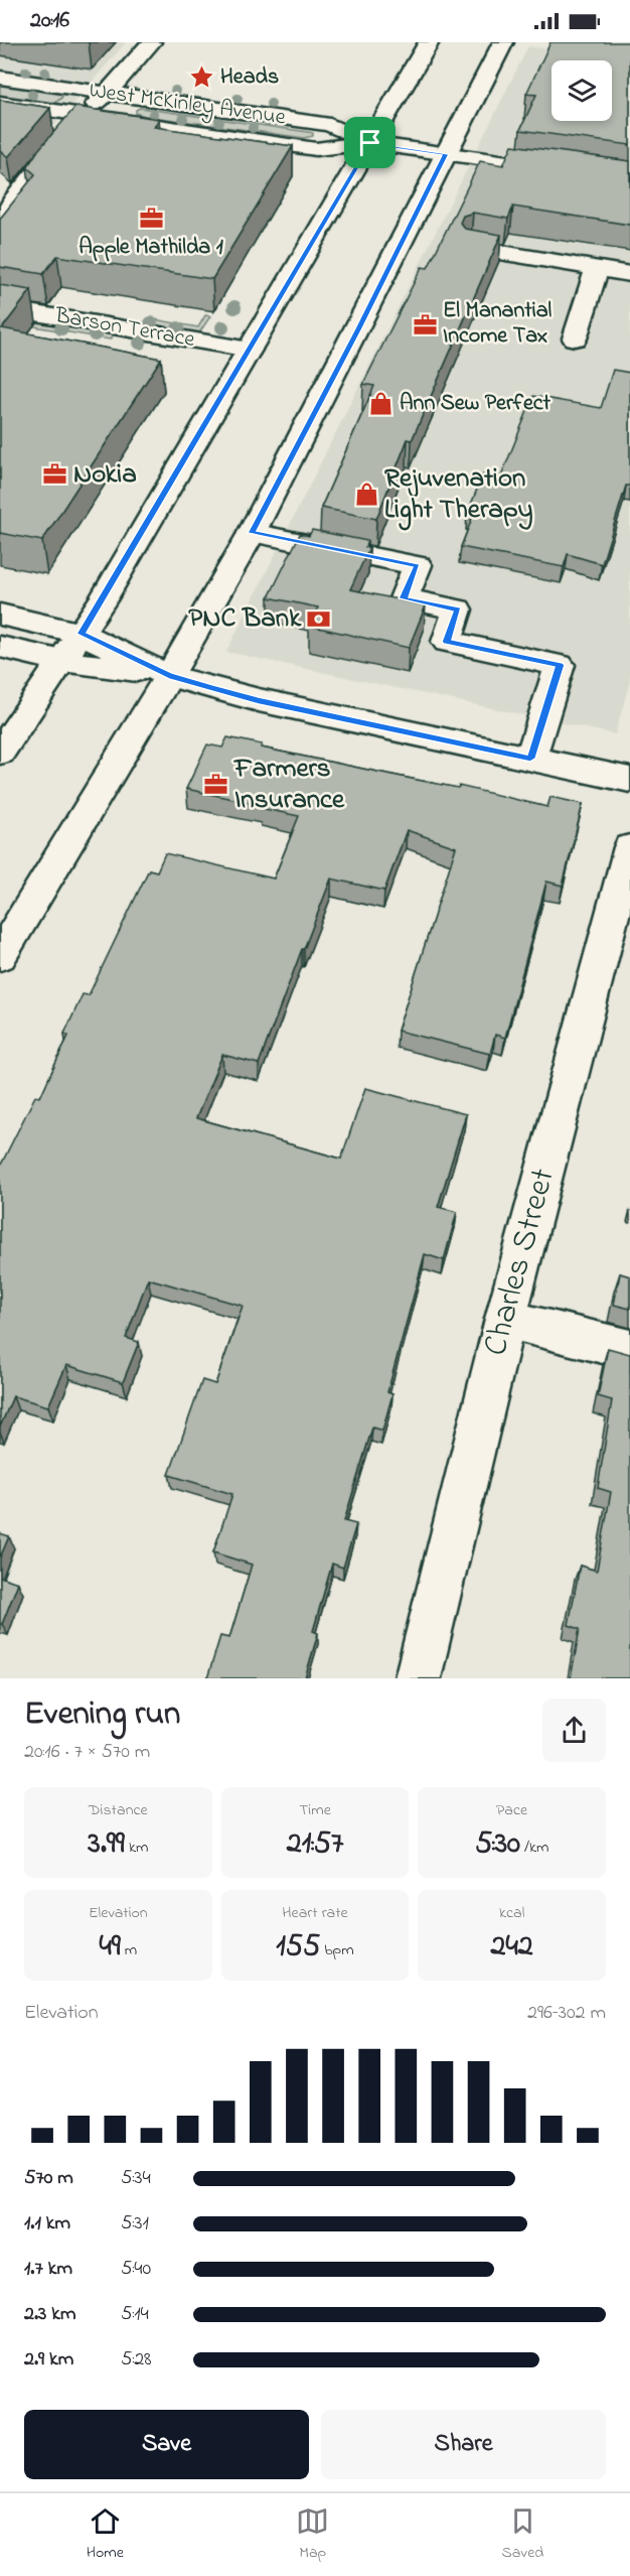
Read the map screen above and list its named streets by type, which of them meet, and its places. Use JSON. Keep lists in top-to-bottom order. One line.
{"streets":{"main road":["West McKinley Avenue","Barson Terrace","Charles Street"]},"places":{"place":["Heads"],"office":["Apple Mathilda 1","El Manantial Income Tax","Nokia","Farmers Insurance"],"shop":["Ann Sew Perfect","Rejuvenation Light Therapy"],"bank":["PNC Bank"]},"page":{"status":"20:16","heading":["Evening run","20:16 · 7 × 570 m"],"stats":[["Distance","3.99 km"],["Time","21:57"],["Pace","5:30 /km"],["Elevation","49 m"],["Heart rate","155 bpm"],["kcal","242"]],"chart":["Elevation","296–302 m"],"list":[{"name":"570 m","note":"5:34"},{"name":"1.1 km","note":"5:31"},{"name":"1.7 km","note":"5:40"},{"name":"2.3 km","note":"5:14"},{"name":"2.9 km","note":"5:28"}],"buttons":["Save","Share"],"tabs":["Home","Map","Saved"]}}
